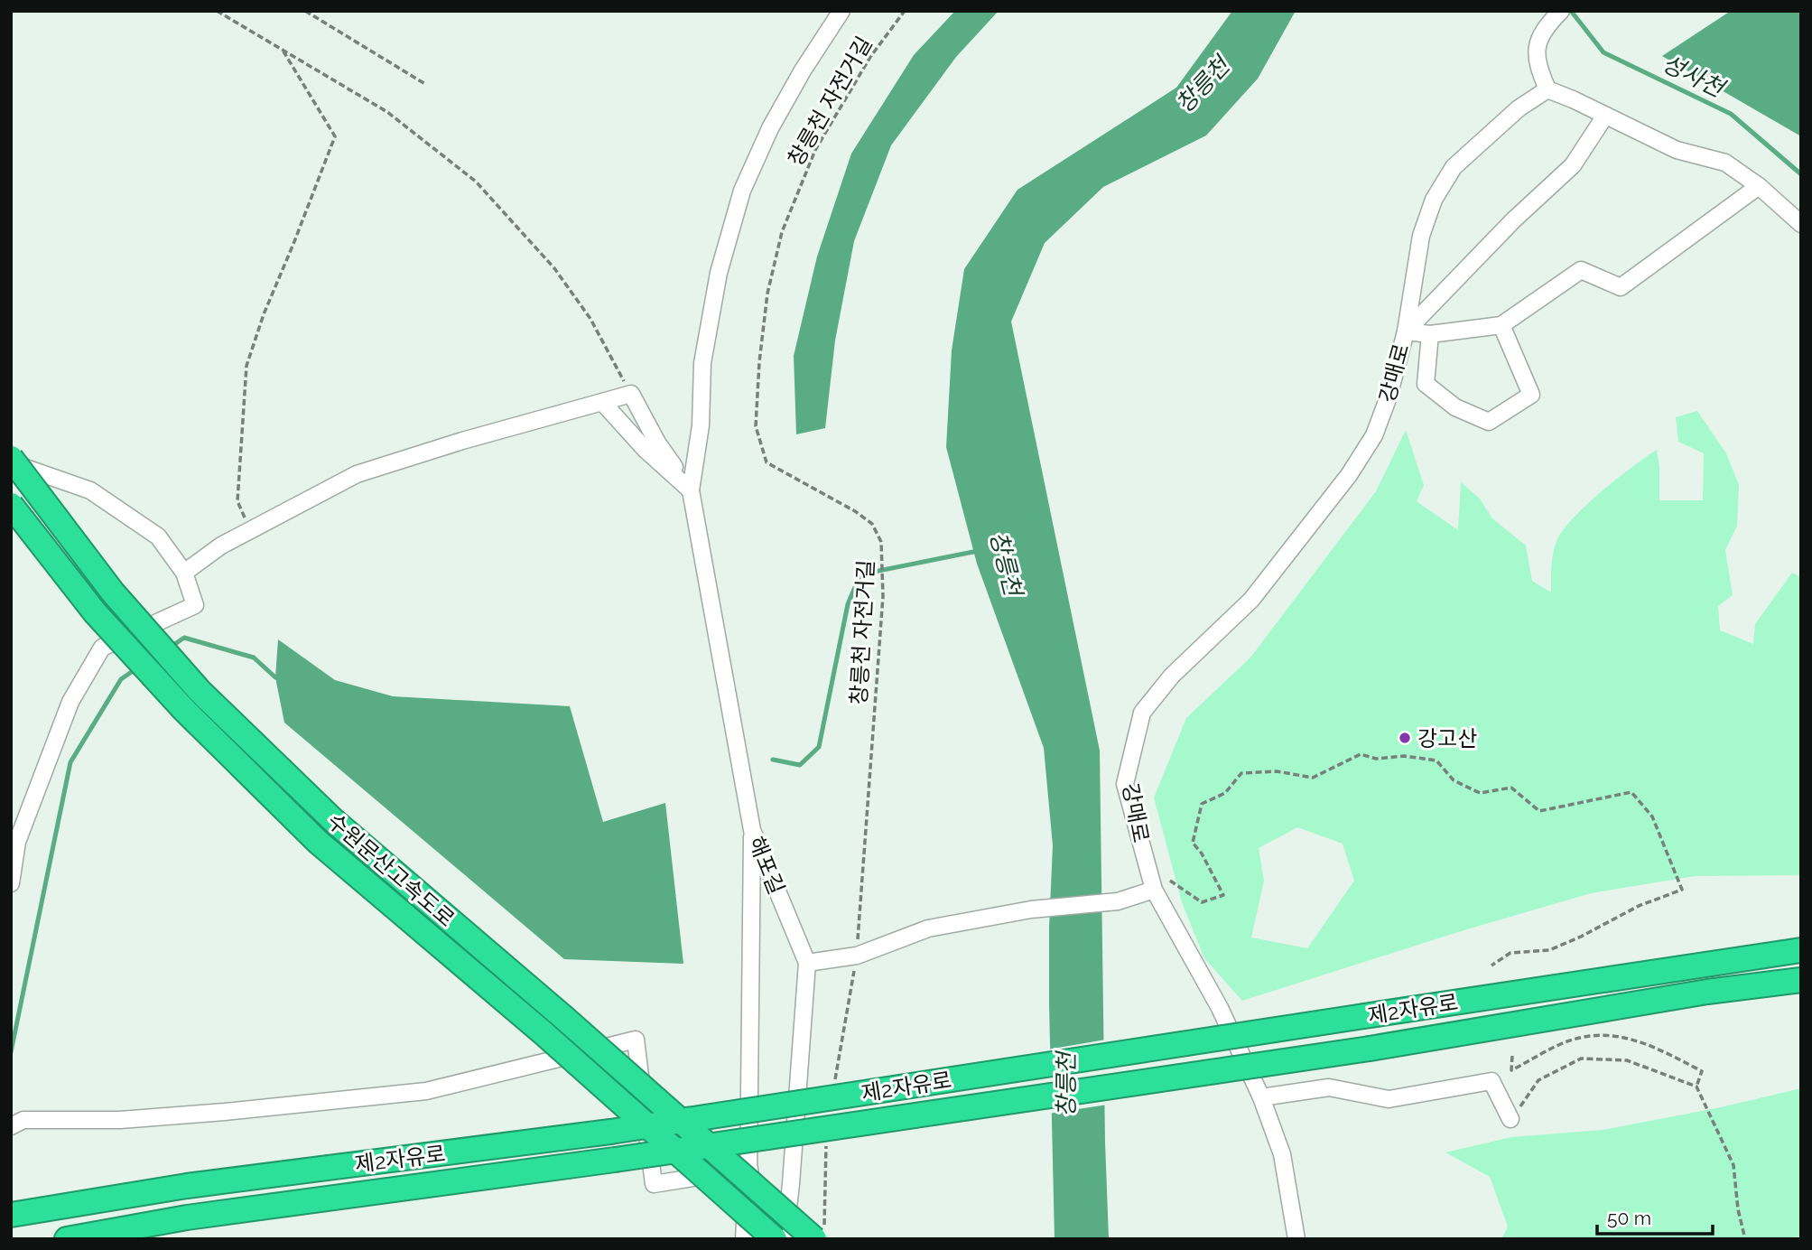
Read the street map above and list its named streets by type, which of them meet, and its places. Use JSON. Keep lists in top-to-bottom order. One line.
{"streets":{"highway":["수원문산고속도로","제2자유로"],"street":["강매로","해포길"],"path":["창릉천 자전거길"]},"water":["성사천","창릉천"],"places":["강고산"],"scale_bar":"50 m"}
